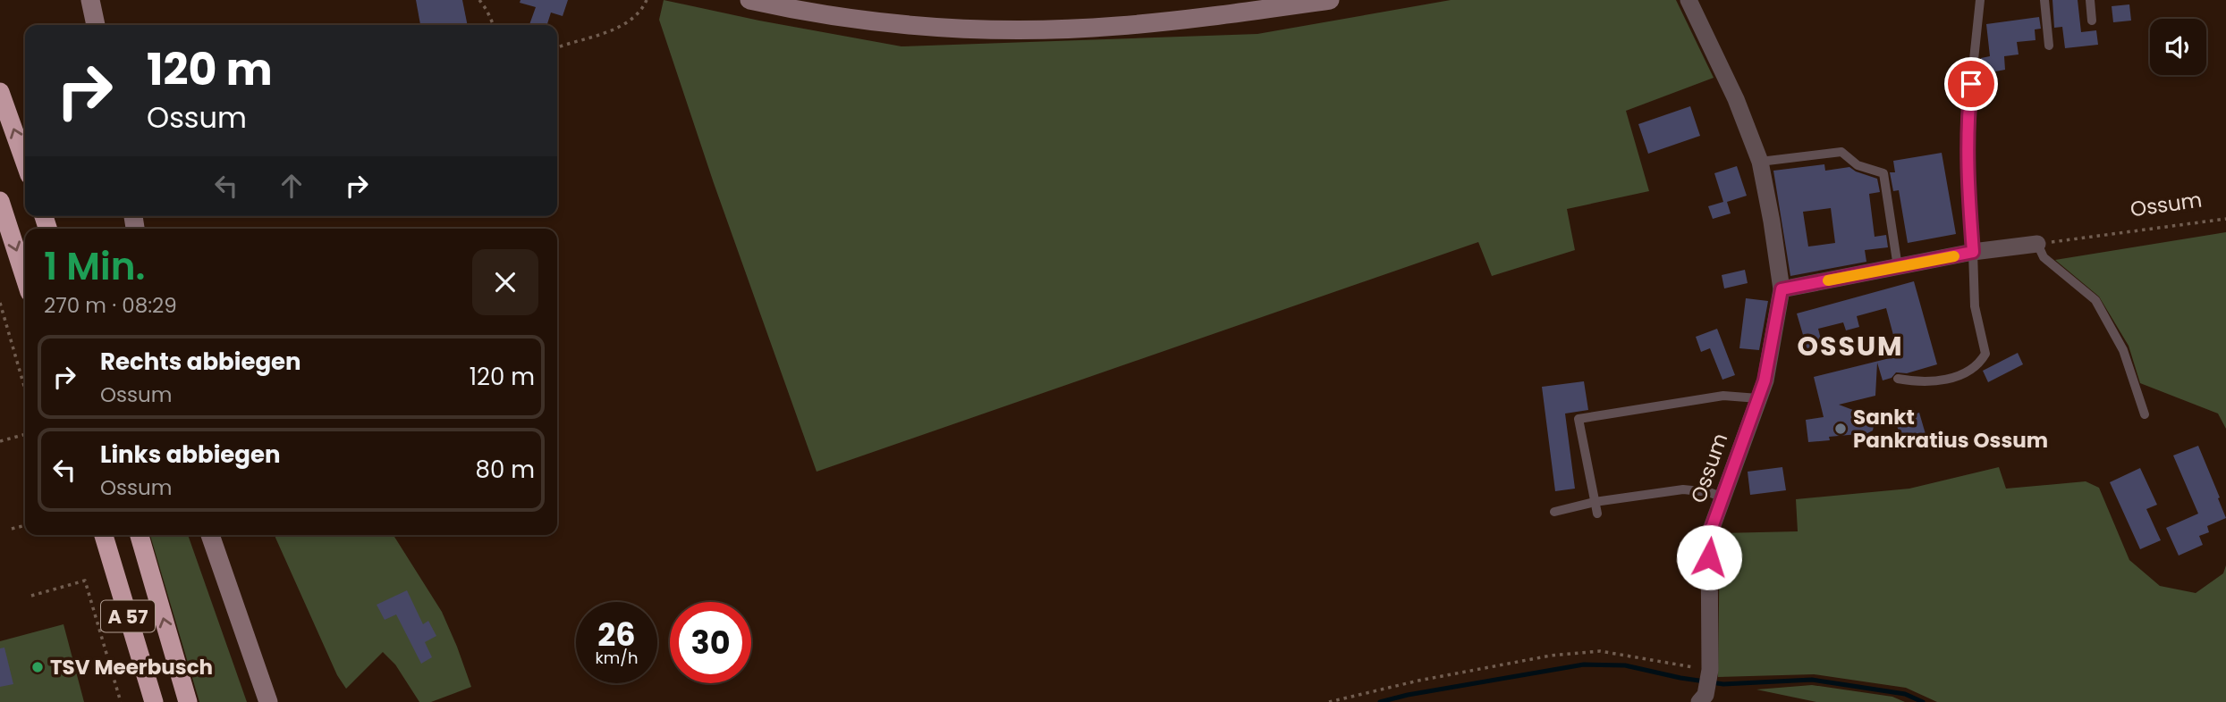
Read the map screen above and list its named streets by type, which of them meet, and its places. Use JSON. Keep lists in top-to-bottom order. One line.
{"streets":{"highway":["A 57"],"street":["Ossum"]},"districts":["OSSUM"],"places":["Sankt Pankratius Ossum","TSV Meerbusch"],"page":{"turn":["120 m","Ossum"],"heading":["1 Min.","270 m · 08:29"],"list":[{"name":"Rechts abbiegen","note":"Ossum","value":"120 m"},{"name":"Links abbiegen","note":"Ossum","value":"80 m"}],"speed":"26 km/h","limit":"30"}}
